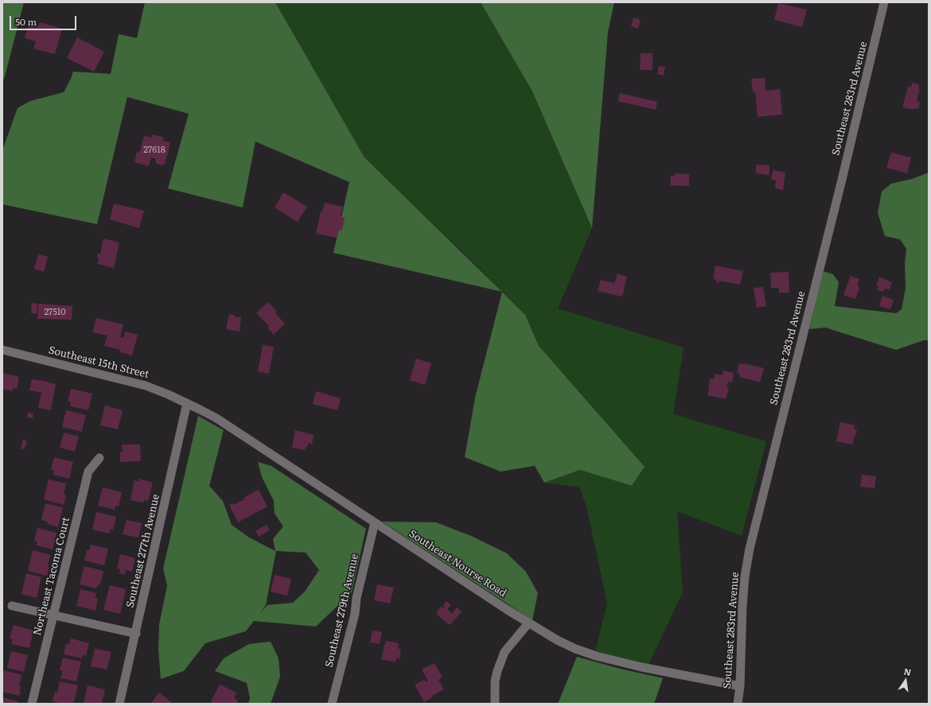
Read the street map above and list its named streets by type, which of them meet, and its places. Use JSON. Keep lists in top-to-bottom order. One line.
{"streets":{"street":["Southeast 283rd Avenue","Southeast 15th Street","Southeast 277th Avenue","Southeast Nourse Road","Northeast Tacoma Court","Southeast 279th Avenue"]},"crossings":[["Southeast 283rd Avenue","Southeast Nourse Road"],["Southeast 15th Street","Southeast 277th Avenue"],["Southeast 15th Street","Southeast Nourse Road"],["Southeast 277th Avenue","Southeast Nourse Road"],["Southeast Nourse Road","Southeast 279th Avenue"]],"house_numbers":["27618","27510"],"scale_bar":"50 m","north":"top"}
